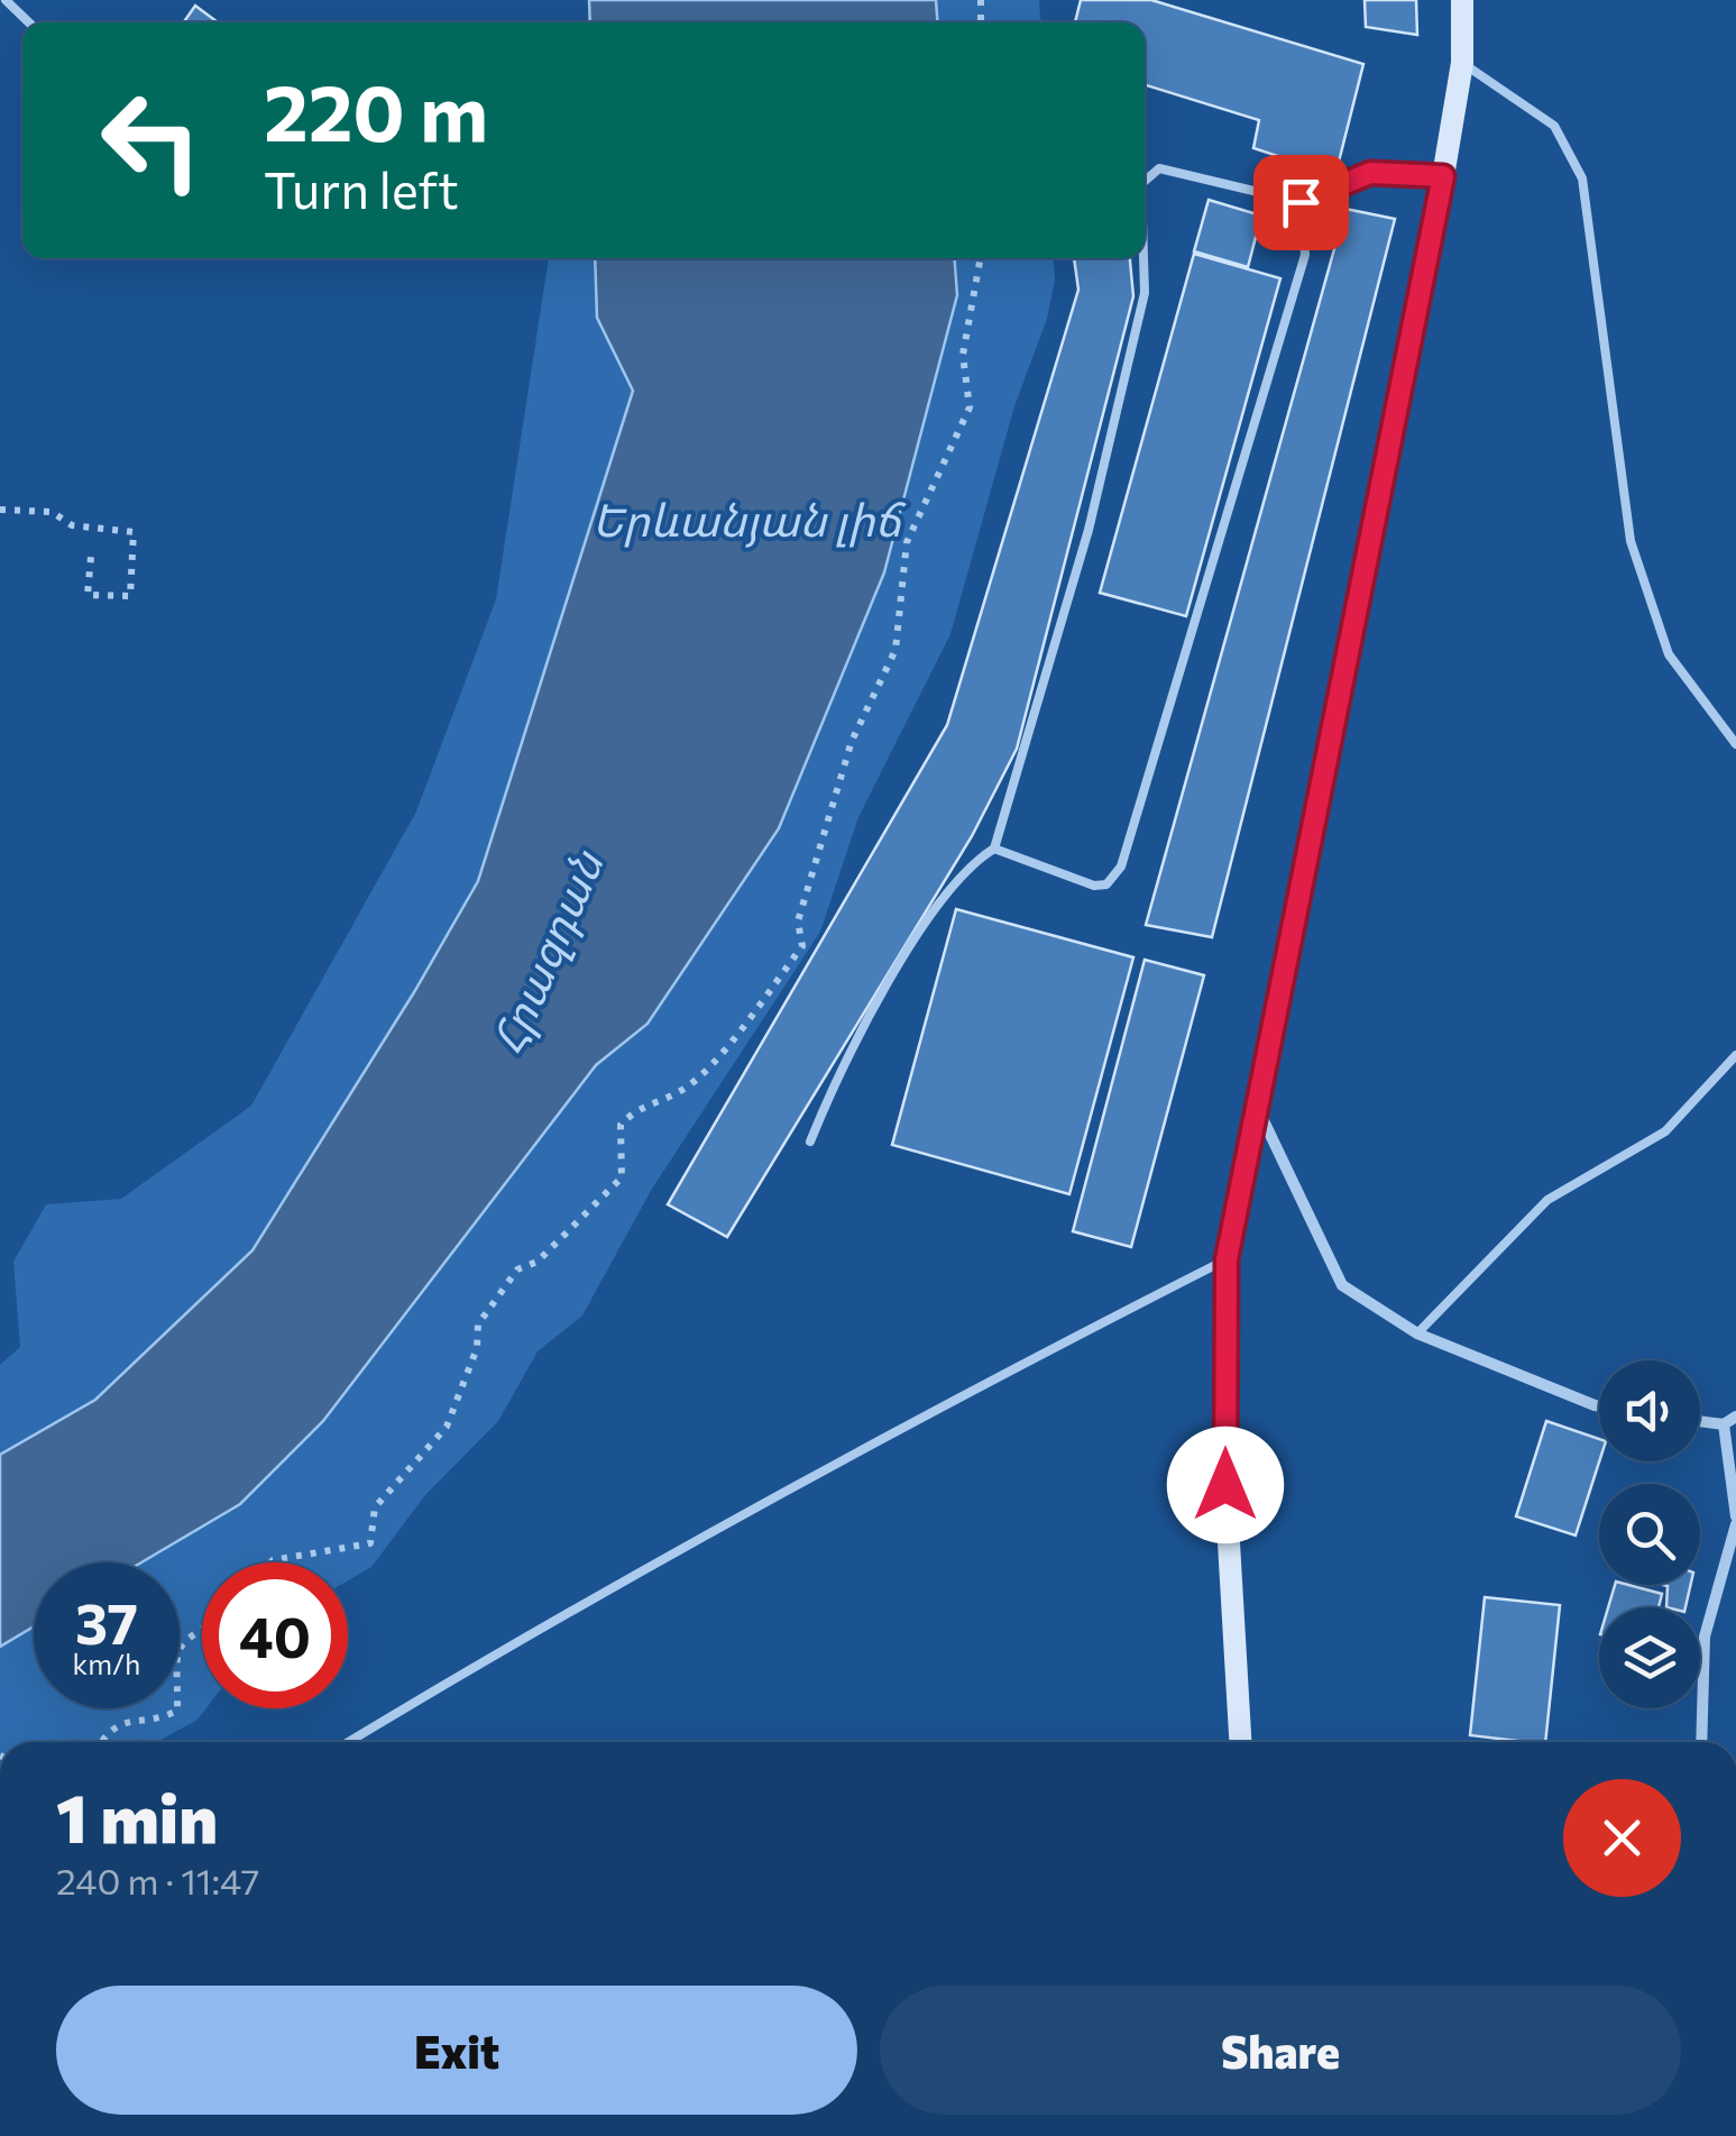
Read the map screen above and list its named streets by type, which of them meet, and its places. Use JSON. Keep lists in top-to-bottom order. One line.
{"water":["Երևանյան լիճ","Հրազդան"],"page":{"turn":["220 m","Turn left"],"speed":"37 km/h","limit":"40","heading":["1 min","240 m · 11:47"],"buttons":["Exit","Share"]}}
